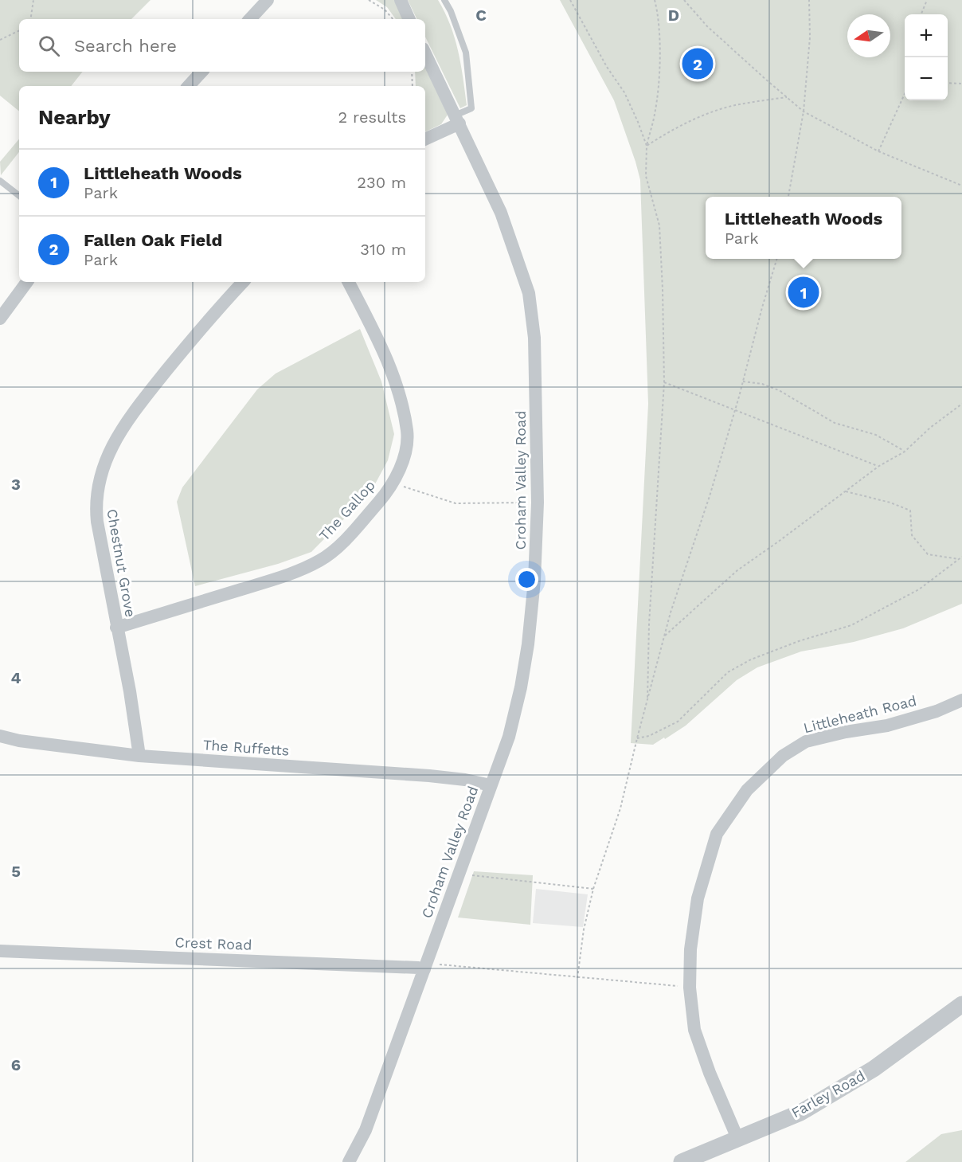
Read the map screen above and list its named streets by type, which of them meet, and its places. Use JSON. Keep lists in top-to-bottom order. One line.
{"streets":{"street":["Croham Valley Road","The Gallop","Chestnut Grove","Littleheath Road","The Ruffetts","Crest Road","Farley Road"]},"crossings":[["Croham Valley Road","The Ruffetts"],["Croham Valley Road","Crest Road"],["The Gallop","Chestnut Grove"],["Chestnut Grove","The Ruffetts"],["Littleheath Road","Farley Road"]],"north":"left","page":{"map_buttons":["+","−"],"search":"Search here","pins":["2","1"],"heading":["Nearby","2 results"],"list":[{"mark":"1","name":"Littleheath Woods","note":"Park","value":"230 m"},{"mark":"2","name":"Fallen Oak Field","note":"Park","value":"310 m"}],"popup":["Littleheath Woods","Park"]},"grid":{"columns":["C","D"],"rows":["3","4","5","6"]}}
